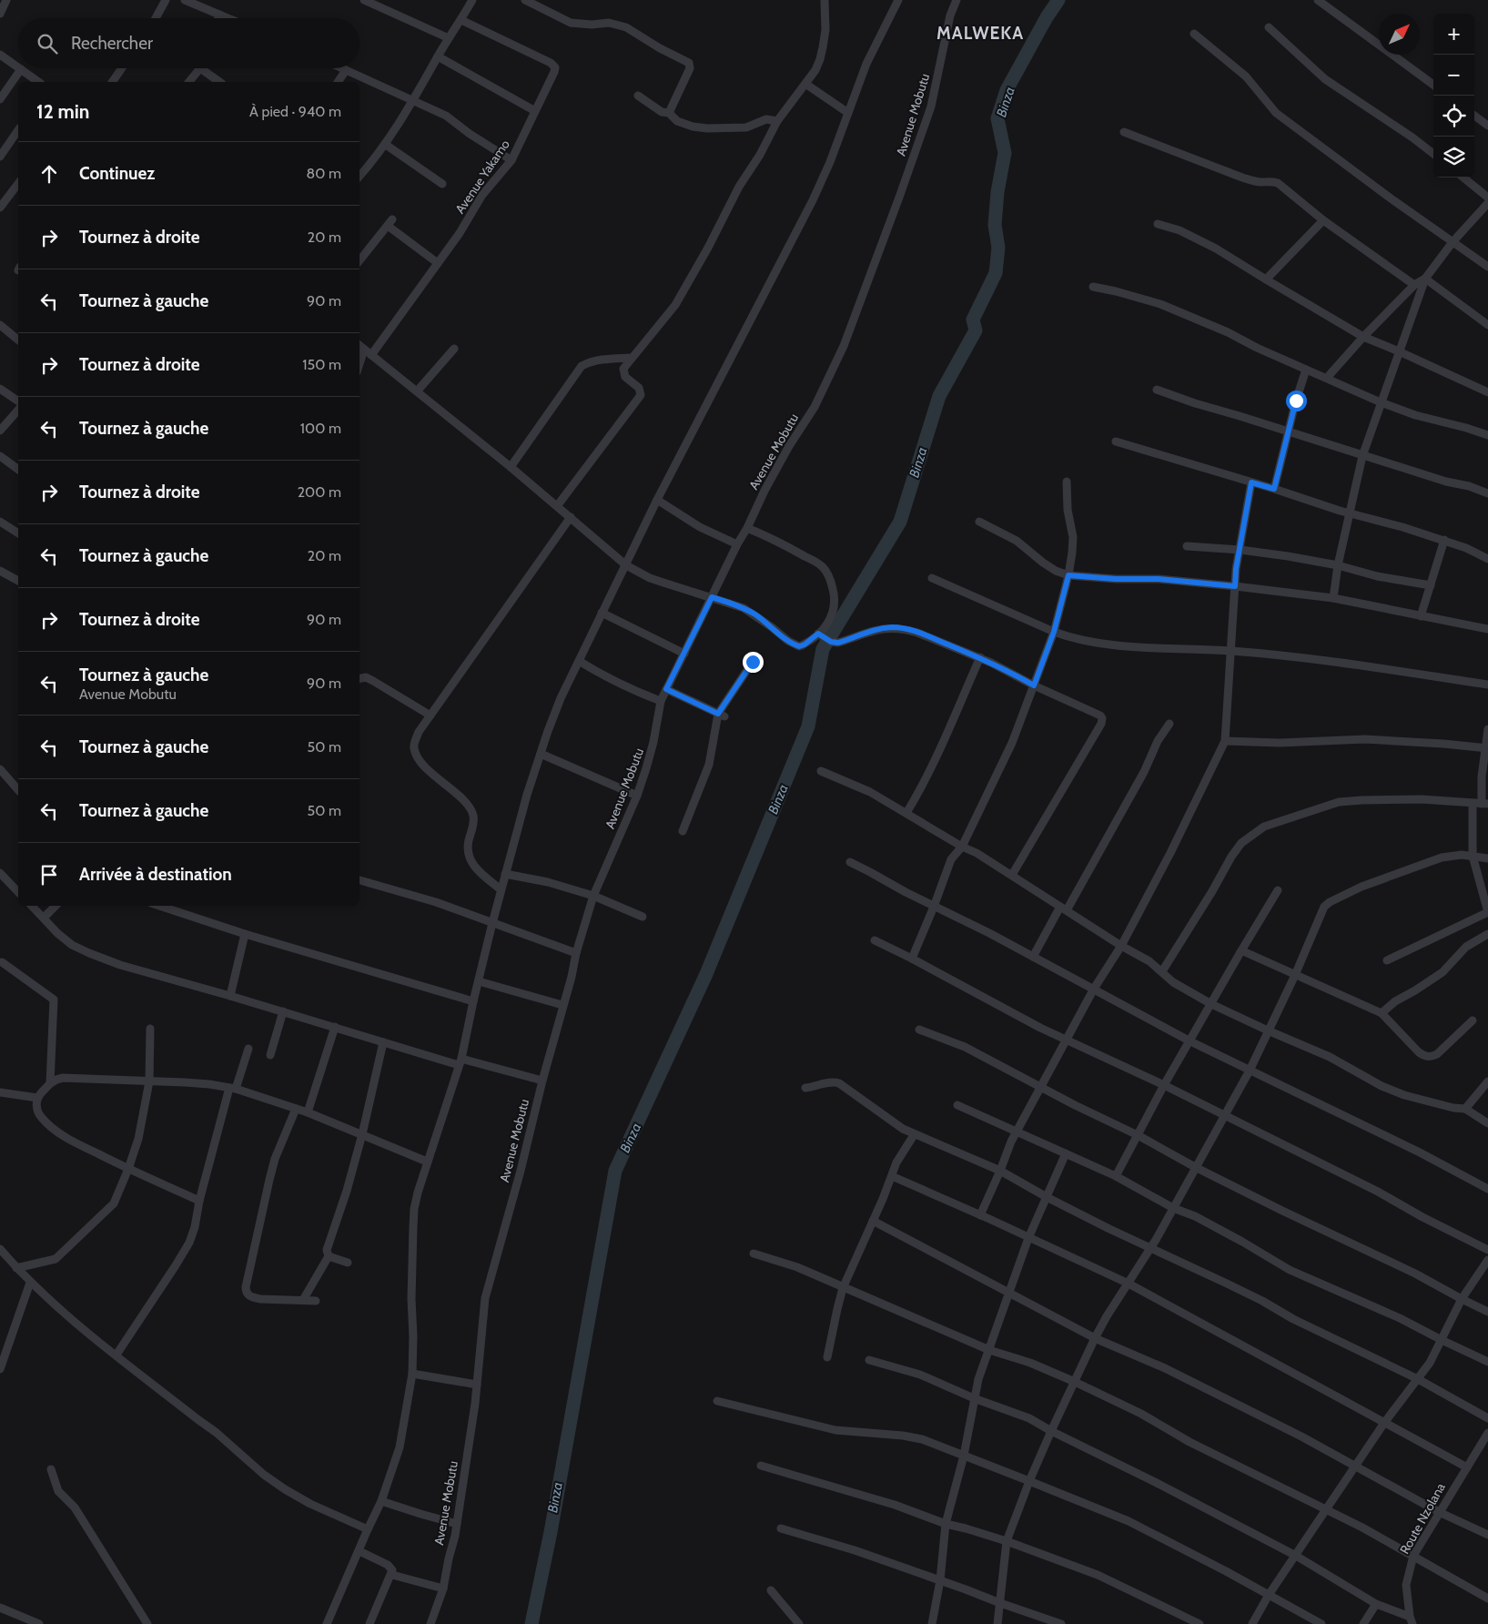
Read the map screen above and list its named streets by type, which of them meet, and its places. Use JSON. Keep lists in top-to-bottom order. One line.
{"streets":{"street":["Avenue Mobutu","Avenue Yakamo","Route Nzolana"]},"districts":["MALWEKA"],"water":["Binza"],"north":"top right","page":{"map_buttons":["+","−"],"search":"Rechercher","heading":["12 min","À pied · 940 m"],"list":[["Continuez","80 m"],["Tournez à droite","20 m"],["Tournez à gauche","90 m"],["Tournez à droite","150 m"],["Tournez à gauche","100 m"],["Tournez à droite","200 m"],["Tournez à gauche","20 m"],["Tournez à droite","90 m"],["Tournez à gauche","Avenue Mobutu","90 m"],["Tournez à gauche","50 m"],["Tournez à gauche","50 m"],"Arrivée à destination"]}}
